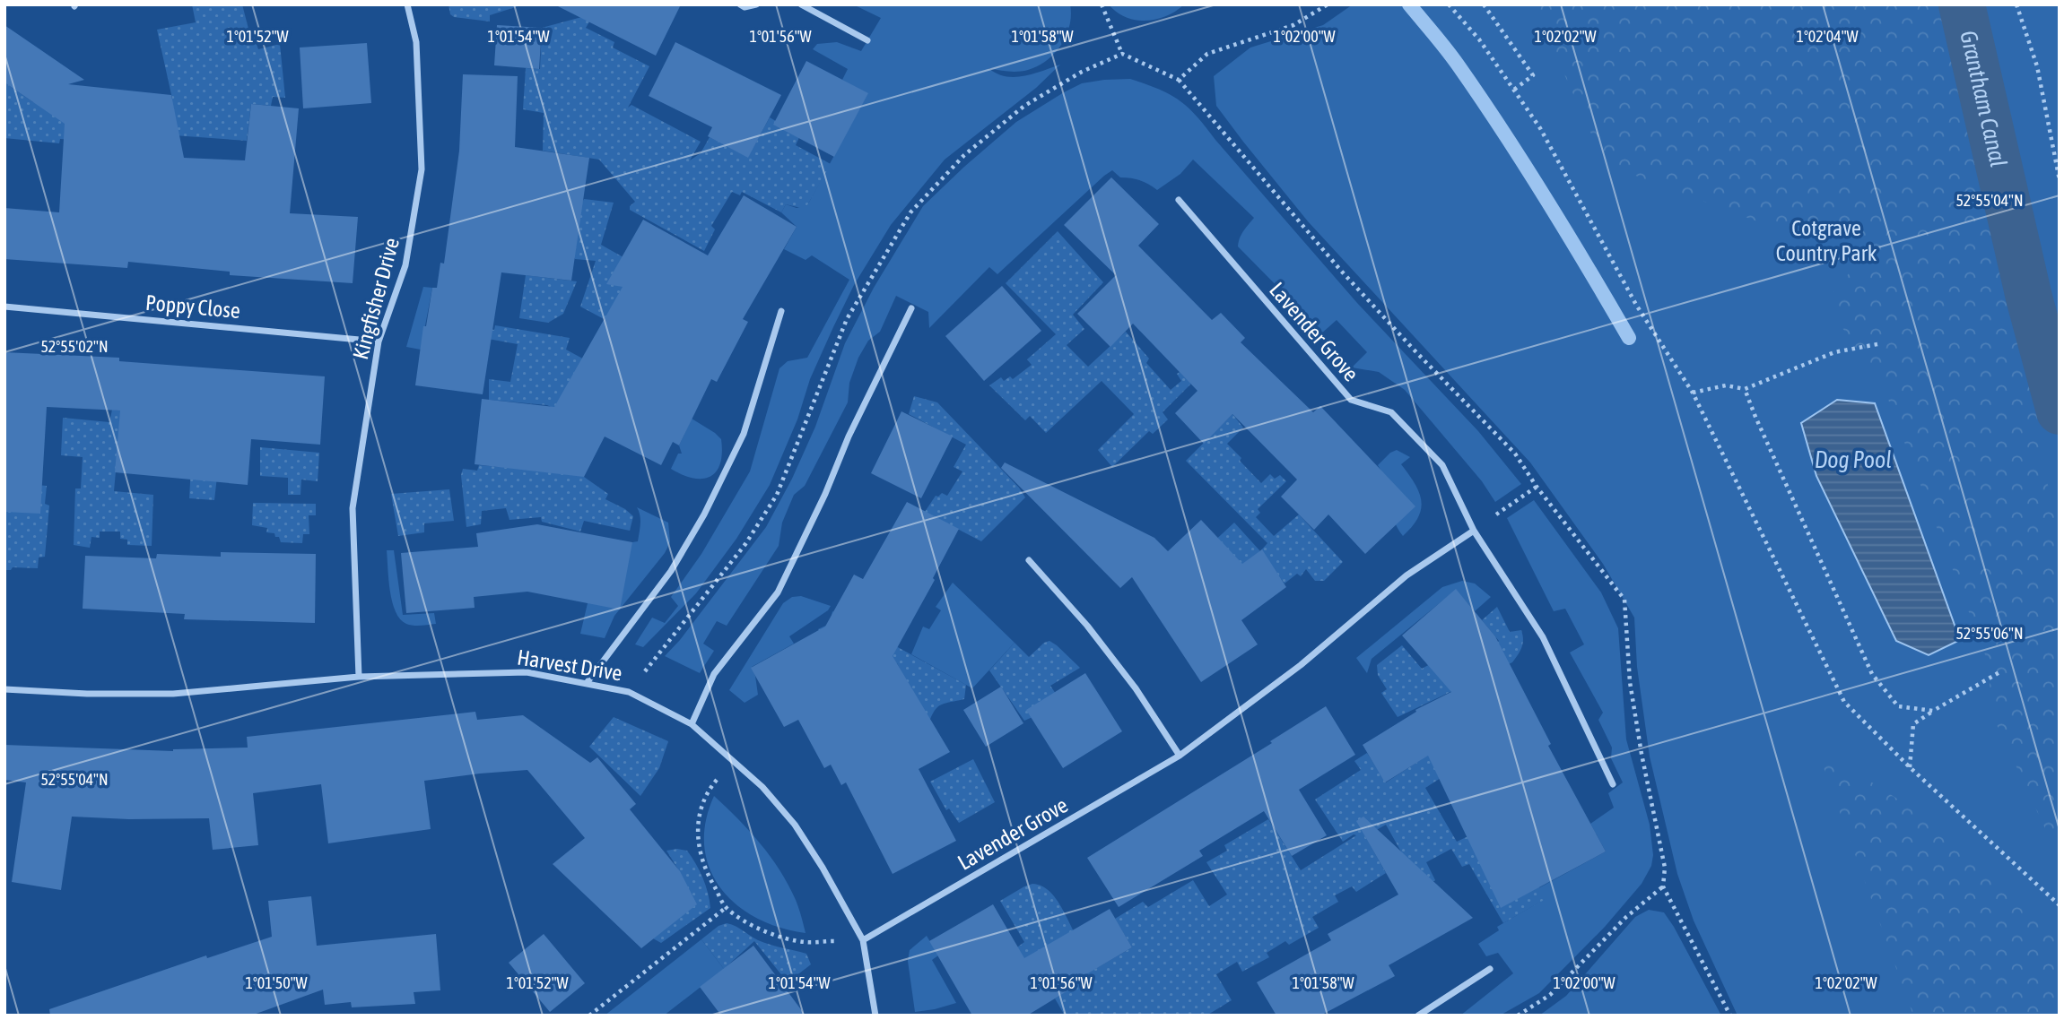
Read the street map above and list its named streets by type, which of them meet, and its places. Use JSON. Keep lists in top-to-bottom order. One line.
{"streets":{"street":["Kingfisher Drive","Poppy Close","Lavender Grove","Harvest Drive"]},"crossings":[["Kingfisher Drive","Poppy Close"],["Kingfisher Drive","Harvest Drive"],["Lavender Grove","Harvest Drive"]],"water":["Grantham Canal","Dog Pool"],"parks":["Cotgrave Country Park"],"coordinates":["1°01'52\"W","1°01'54\"W","1°01'56\"W","1°01'58\"W","1°02'00\"W","1°02'02\"W","1°02'04\"W","52°55'04\"N","52°55'02\"N","52°55'06\"N","1°01'50\"W"]}
